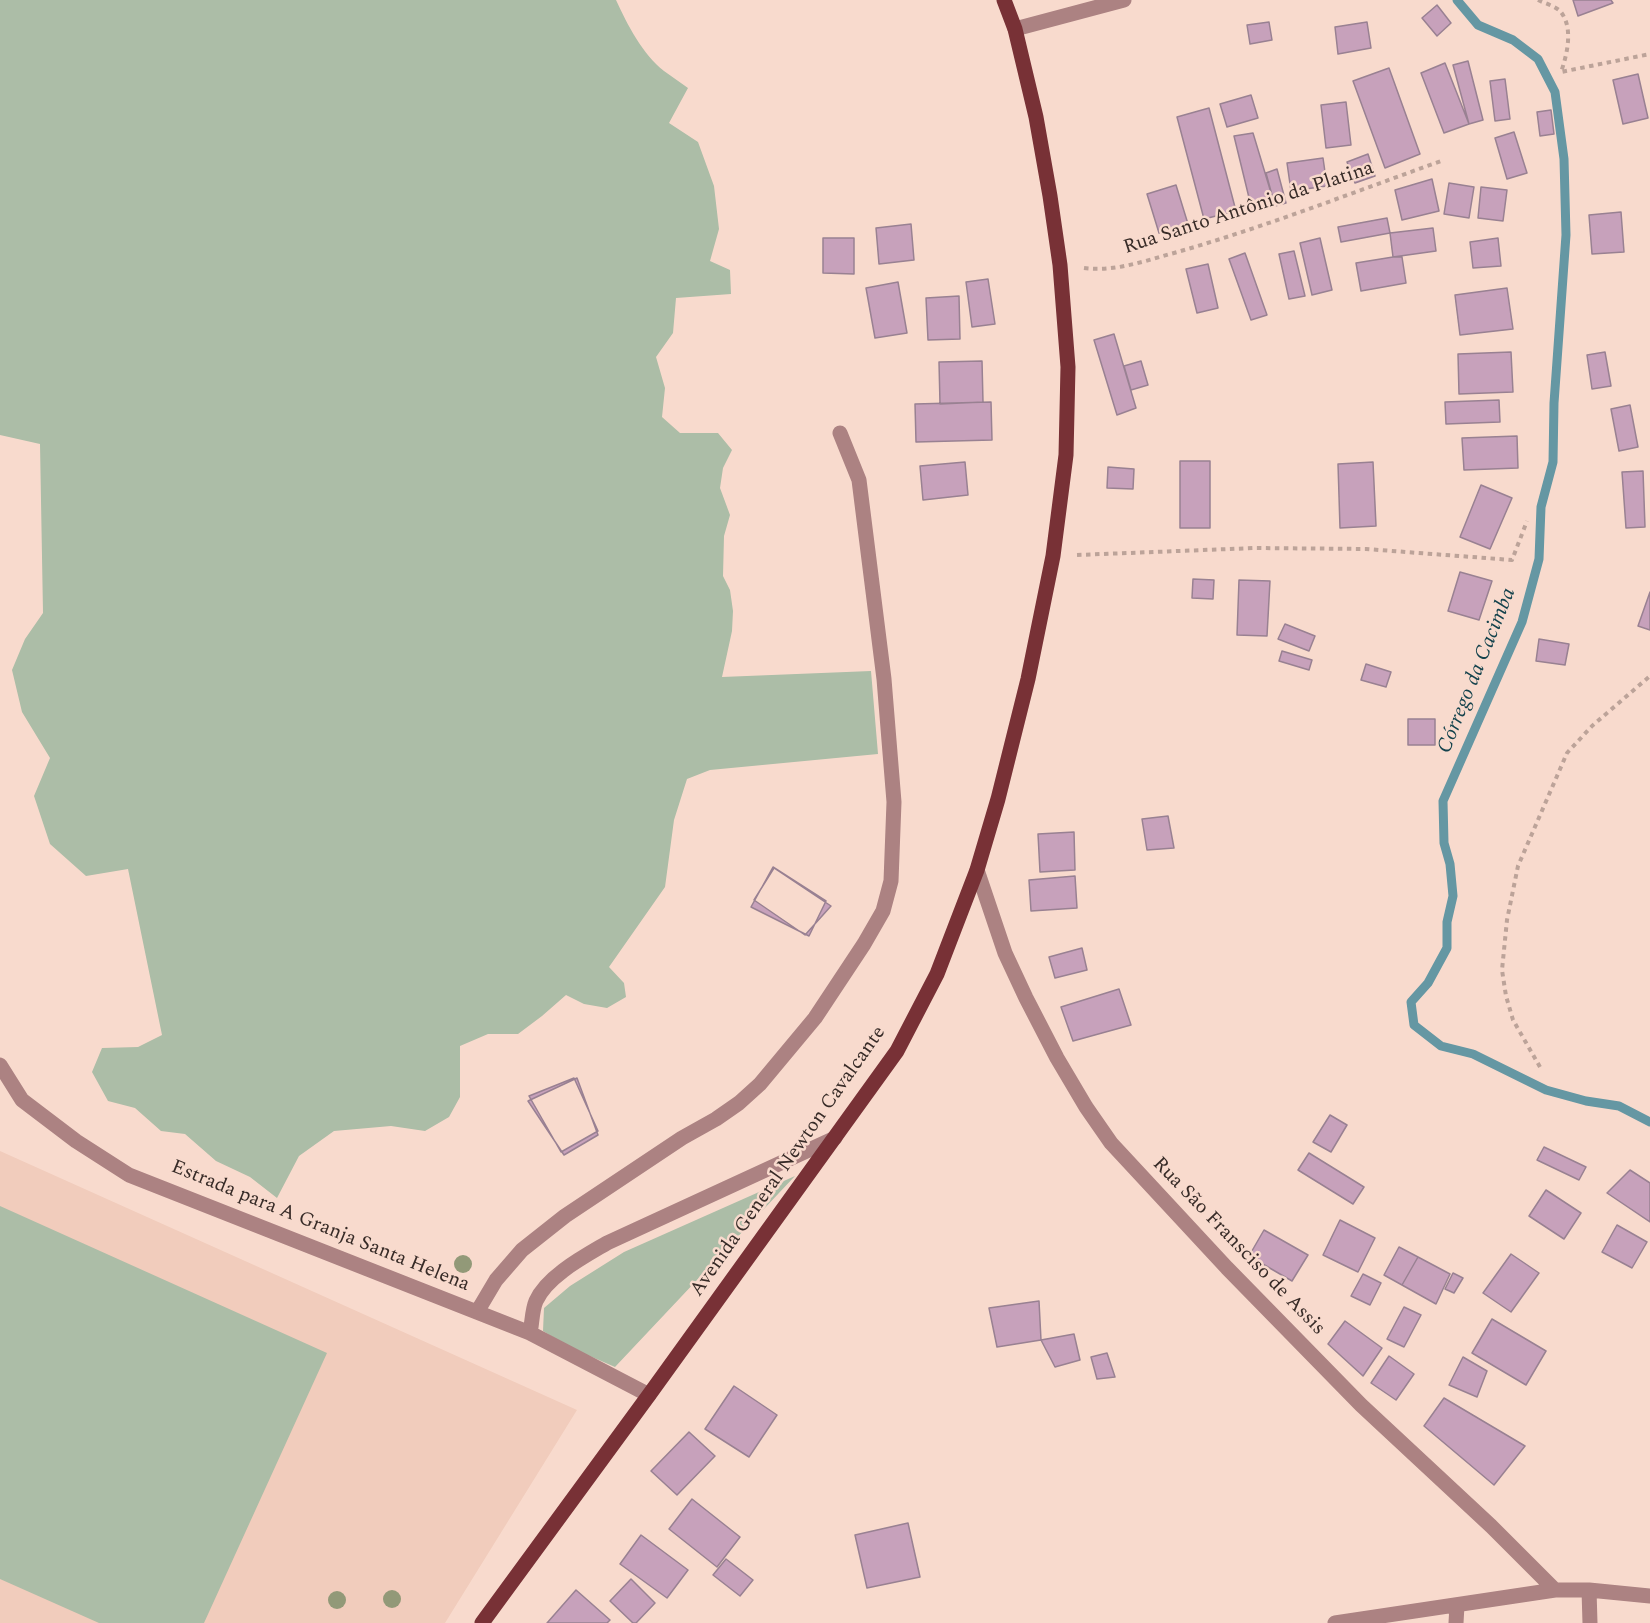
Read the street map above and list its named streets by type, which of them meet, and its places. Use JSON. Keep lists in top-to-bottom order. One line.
{"streets":{"main road":["Avenida General Newton Cavalcante"],"street":["Estrada para A Granja Santa Helena","Rua São Fransciso de Assis"],"path":["Rua Santo Antônio da Platina"]},"crossings":[["Rua Santo Antônio da Platina","Avenida General Newton Cavalcante"],["Avenida General Newton Cavalcante","Estrada para A Granja Santa Helena"],["Avenida General Newton Cavalcante","Rua São Fransciso de Assis"]],"water":["Córrego da Cacimba"]}
